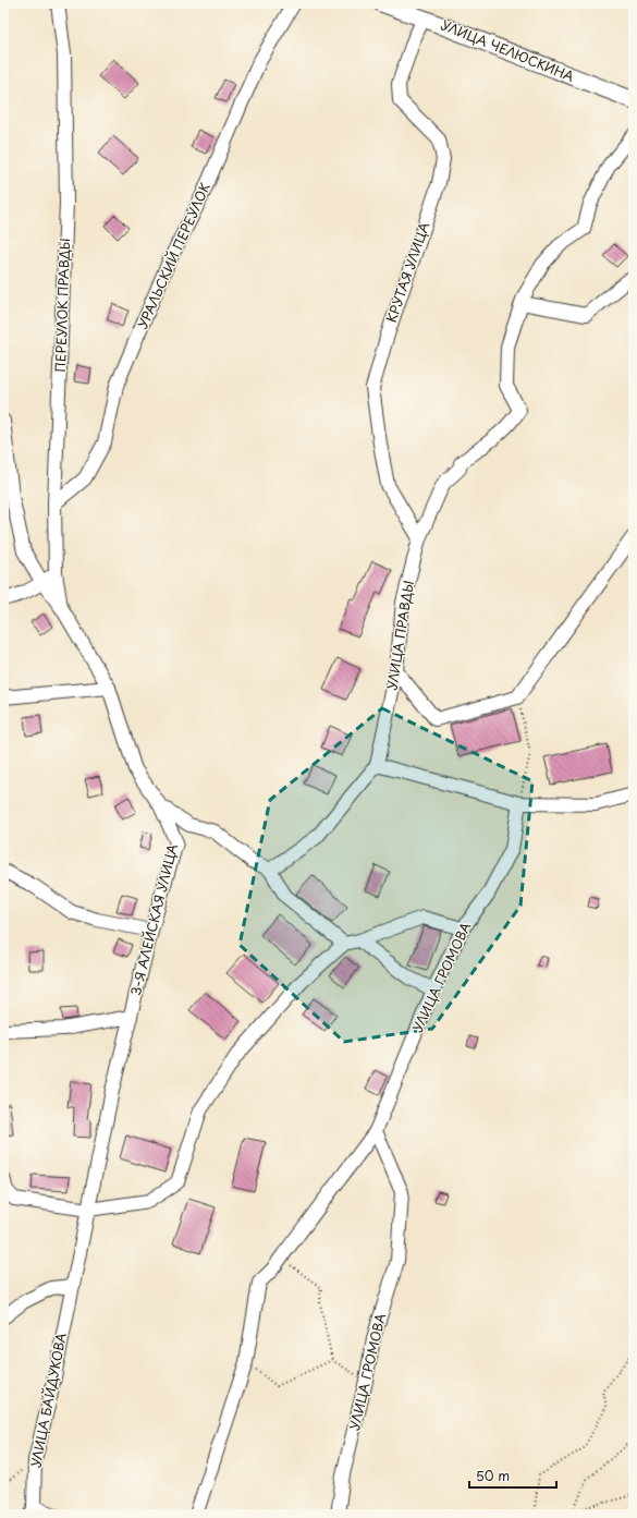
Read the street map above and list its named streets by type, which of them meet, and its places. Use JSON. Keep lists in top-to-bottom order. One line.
{"streets":{"main road":["УЛИЦА ЧЕЛЮСКИНА"],"street":["УРАЛЬСКИЙ ПЕРЕУЛОК","КРУТАЯ УЛИЦА","ПЕРЕУЛОК ПРАВДЫ","УЛИЦА ПРАВДЫ","3-Я АЛЕЙСКАЯ УЛИЦА","УЛИЦА ГРОМОВА","УЛИЦА БАЙДУКОВА"]},"crossings":[["УЛИЦА ЧЕЛЮСКИНА","КРУТАЯ УЛИЦА"],["УРАЛЬСКИЙ ПЕРЕУЛОК","ПЕРЕУЛОК ПРАВДЫ"],["КРУТАЯ УЛИЦА","УЛИЦА ПРАВДЫ"],["3-Я АЛЕЙСКАЯ УЛИЦА","УЛИЦА БАЙДУКОВА"]],"scale_bar":"50 m"}
